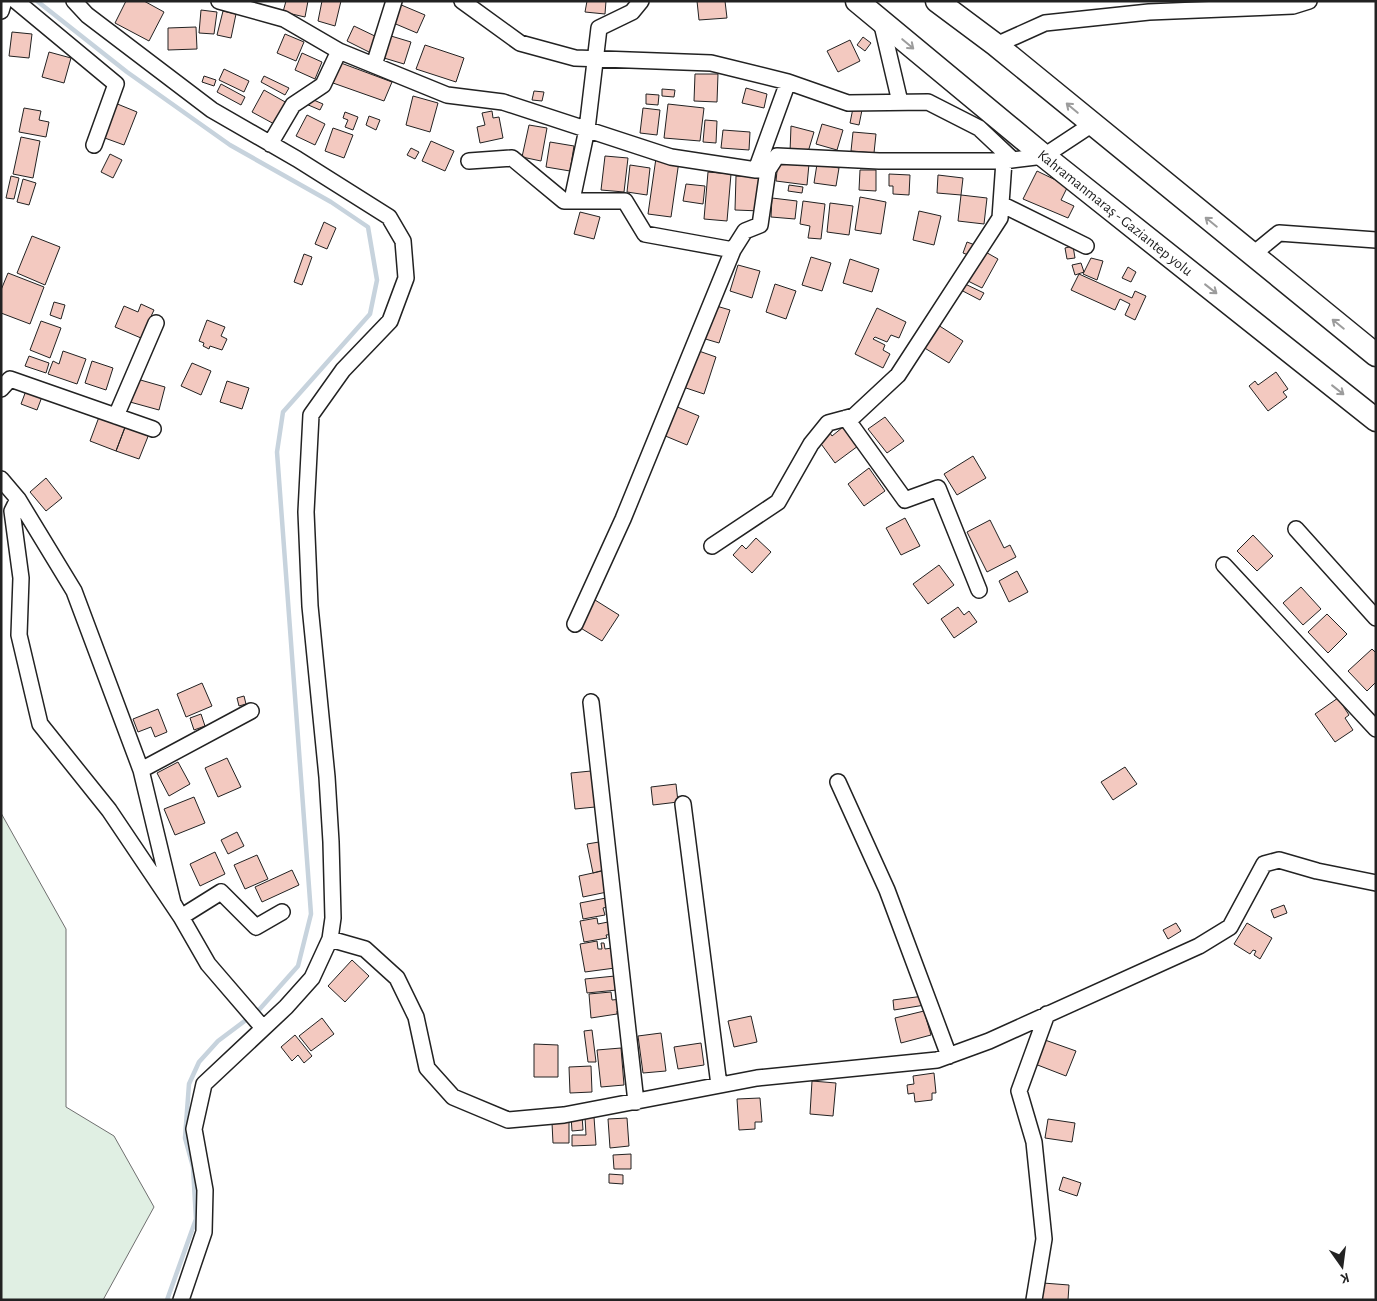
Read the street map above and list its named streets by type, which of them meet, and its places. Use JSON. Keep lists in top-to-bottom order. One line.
{"streets":{"highway":["Kahramanmaraş - Gaziantep yolu"]},"north":"bottom"}
